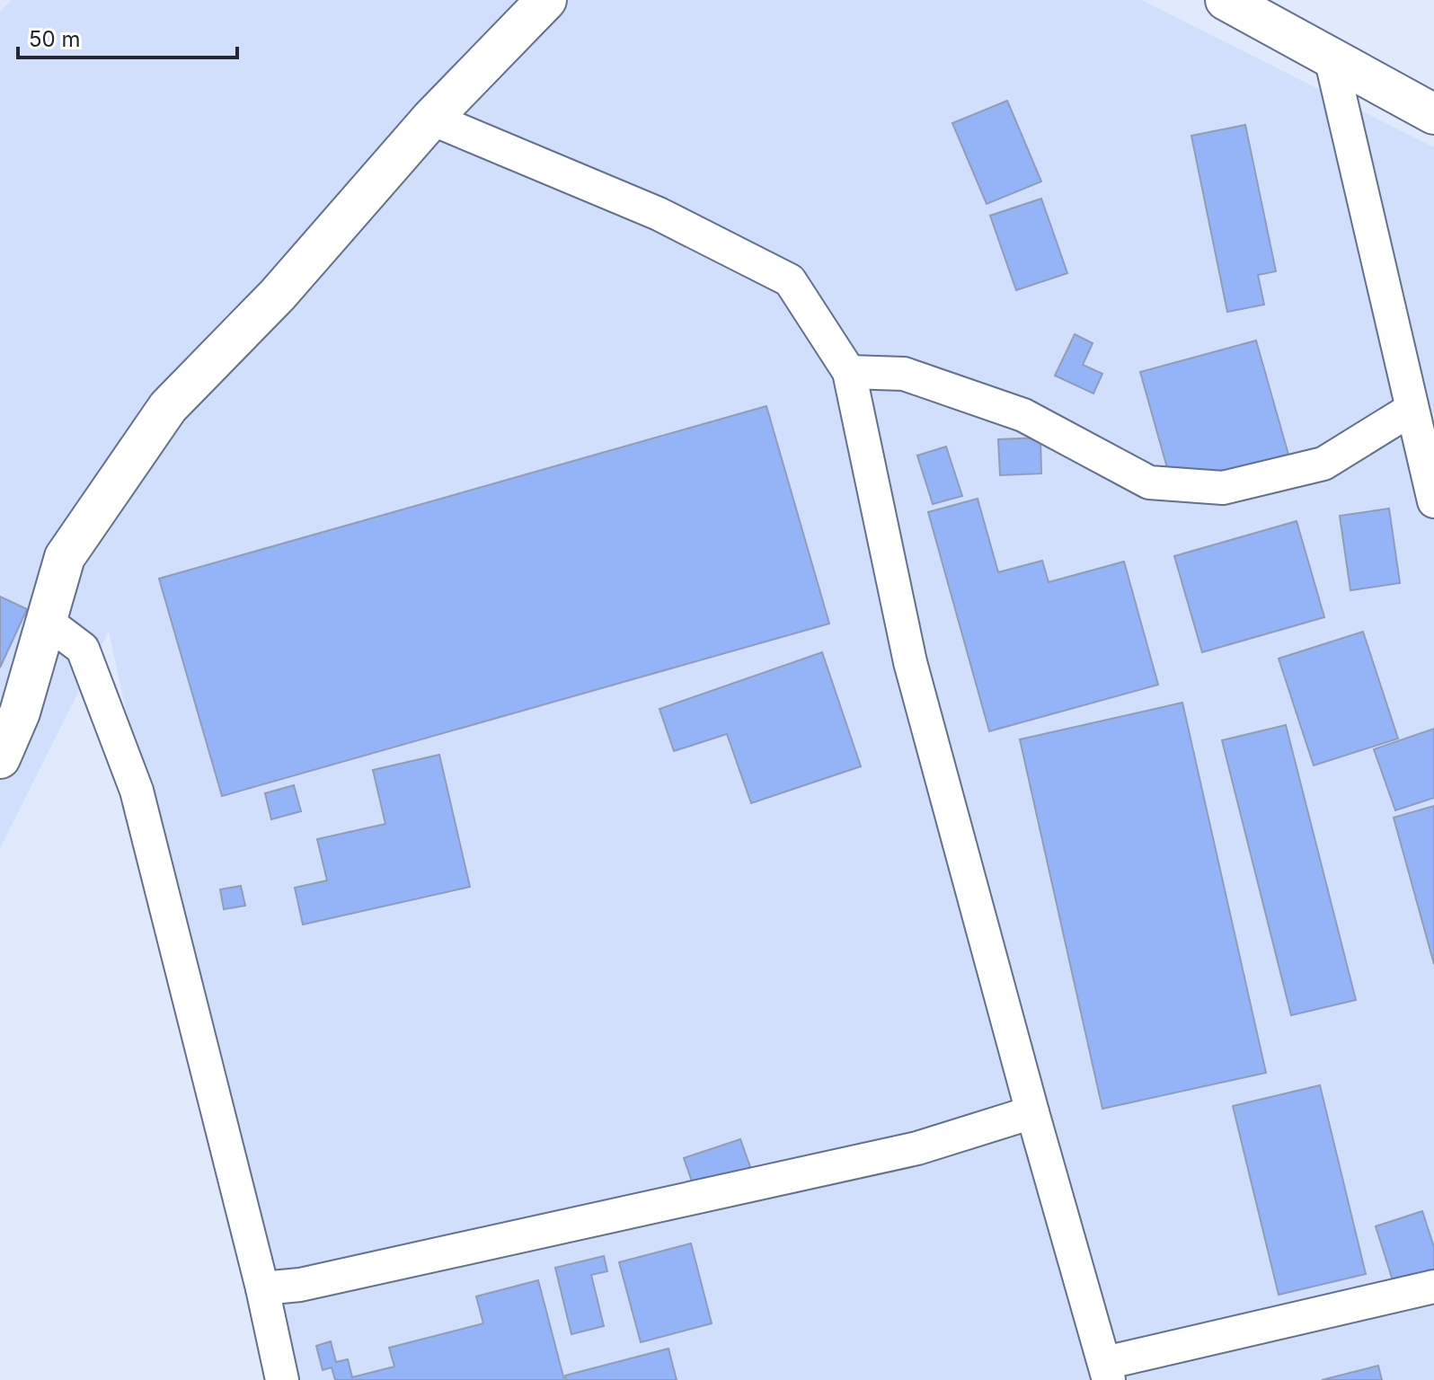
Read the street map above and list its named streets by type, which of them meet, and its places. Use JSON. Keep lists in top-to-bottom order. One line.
{"scale_bar":"50 m"}
